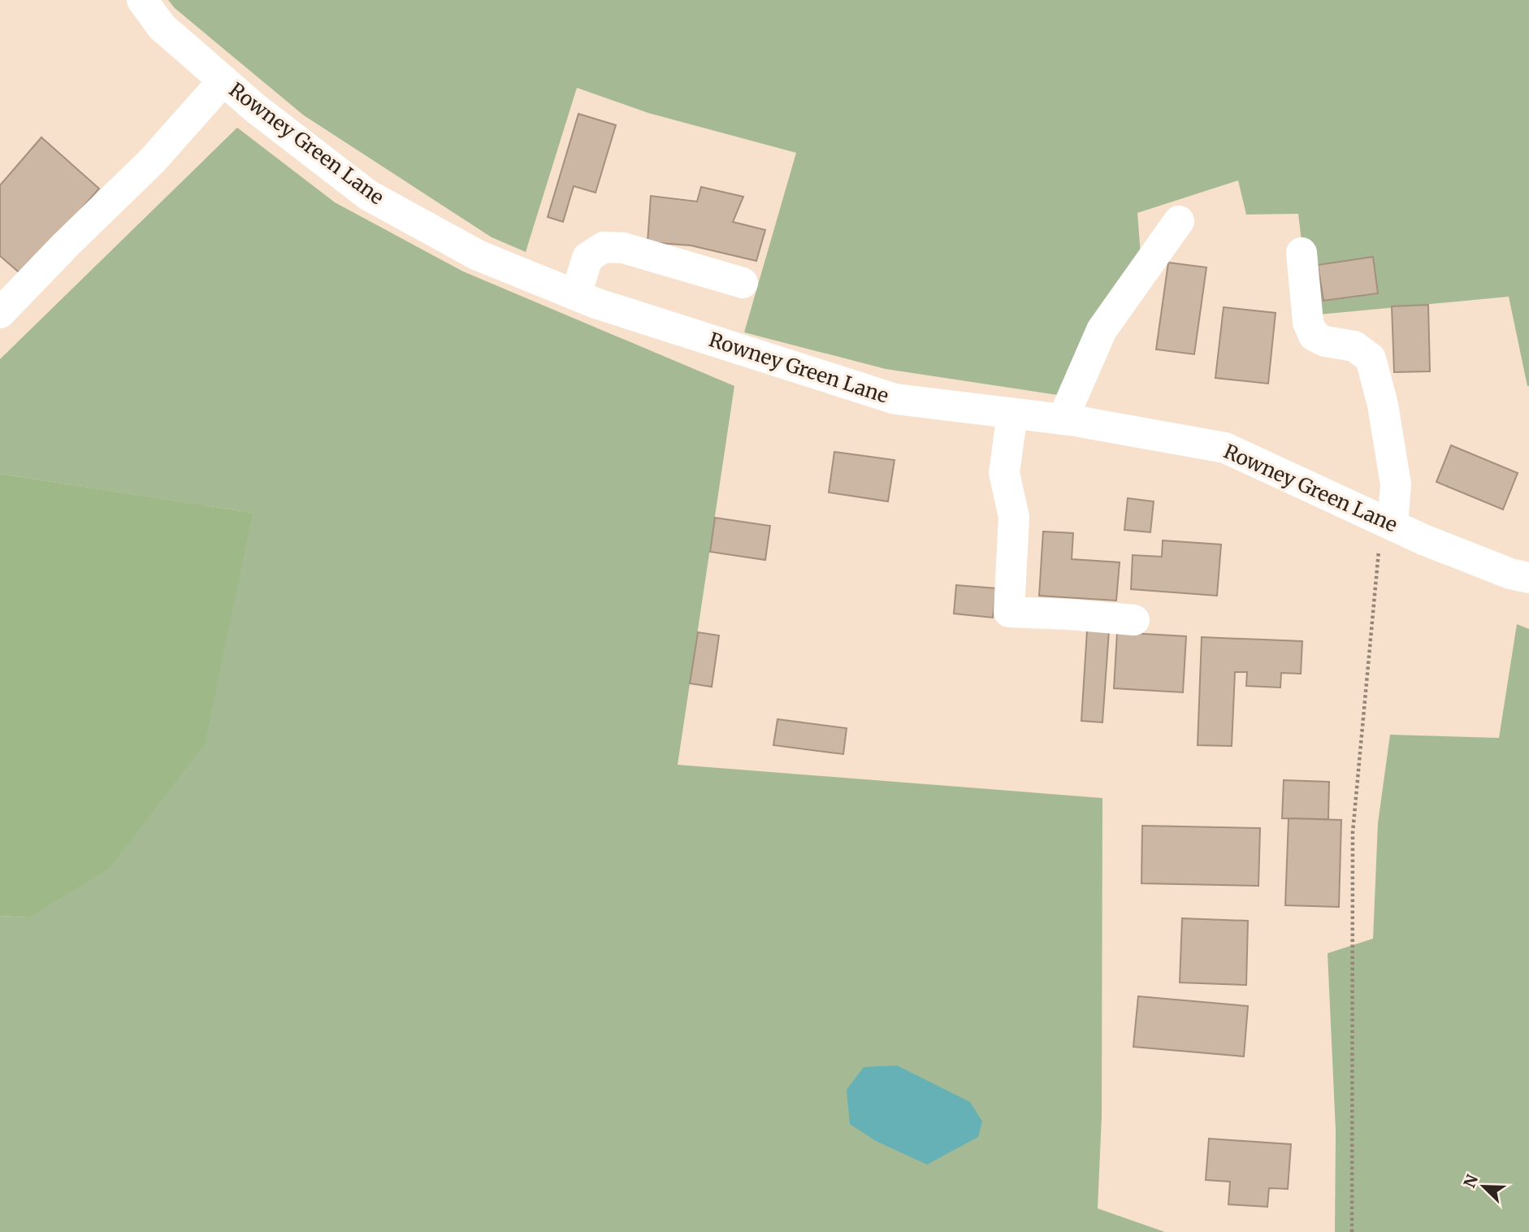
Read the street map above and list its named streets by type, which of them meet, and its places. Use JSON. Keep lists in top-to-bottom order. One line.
{"streets":{"street":["Rowney Green Lane"]},"north":"top left"}
